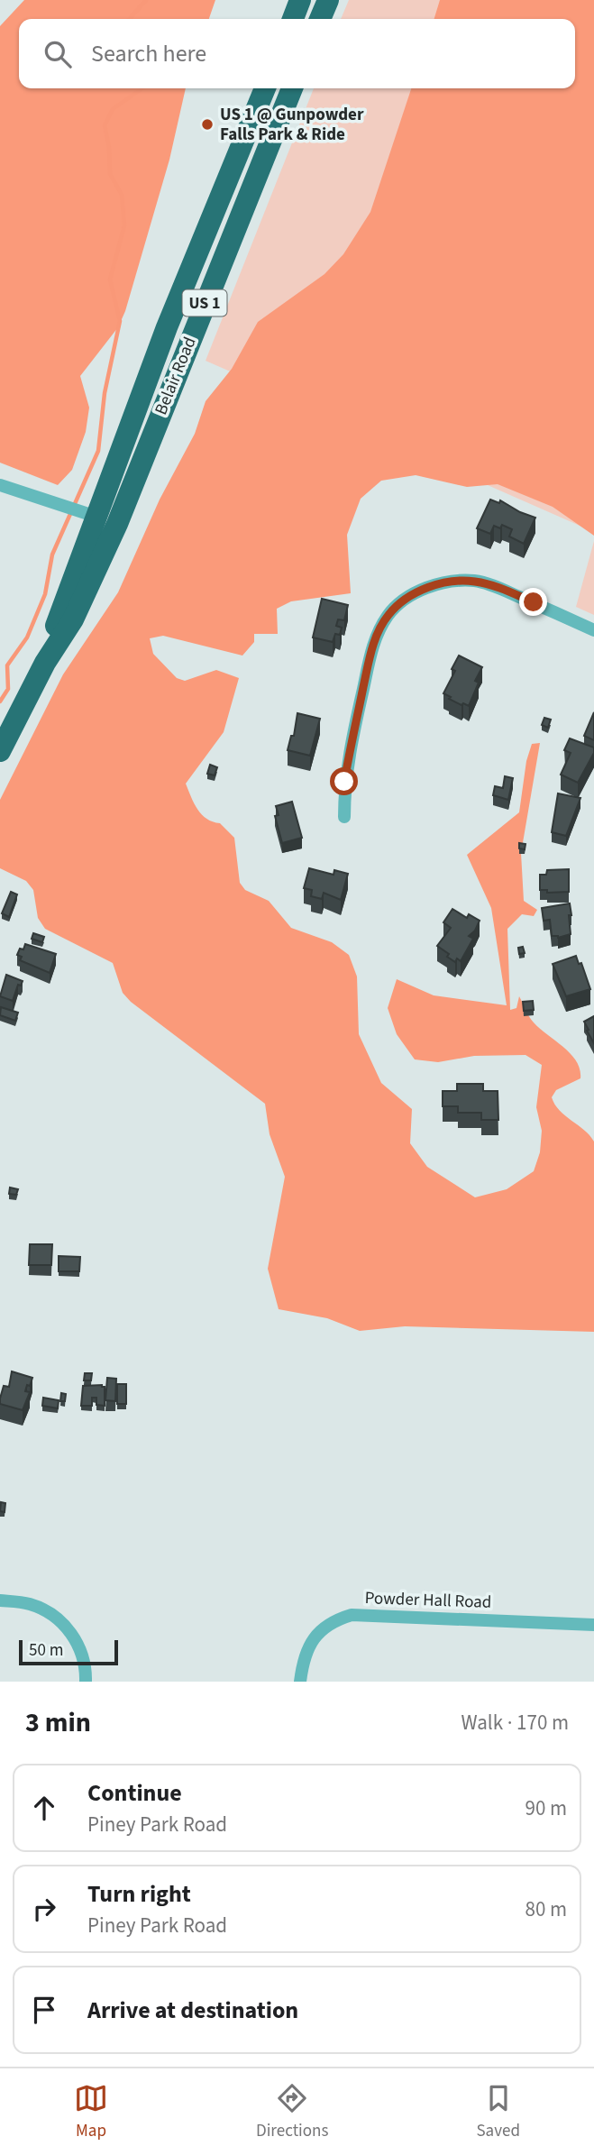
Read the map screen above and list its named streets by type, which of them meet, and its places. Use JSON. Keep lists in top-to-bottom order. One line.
{"streets":{"highway":["US 1","Belair Road"],"street":["Powder Hall Road"]},"places":["US 1 @ Gunpowder Falls Park & Ride"],"scale_bar":"50 m","page":{"search":"Search here","scale":"50 m","heading":["3 min","Walk · 170 m"],"list":[["Continue","Piney Park Road","90 m"],["Turn right","Piney Park Road","80 m"],"Arrive at destination"],"nav":["Map","Directions","Saved"]}}
